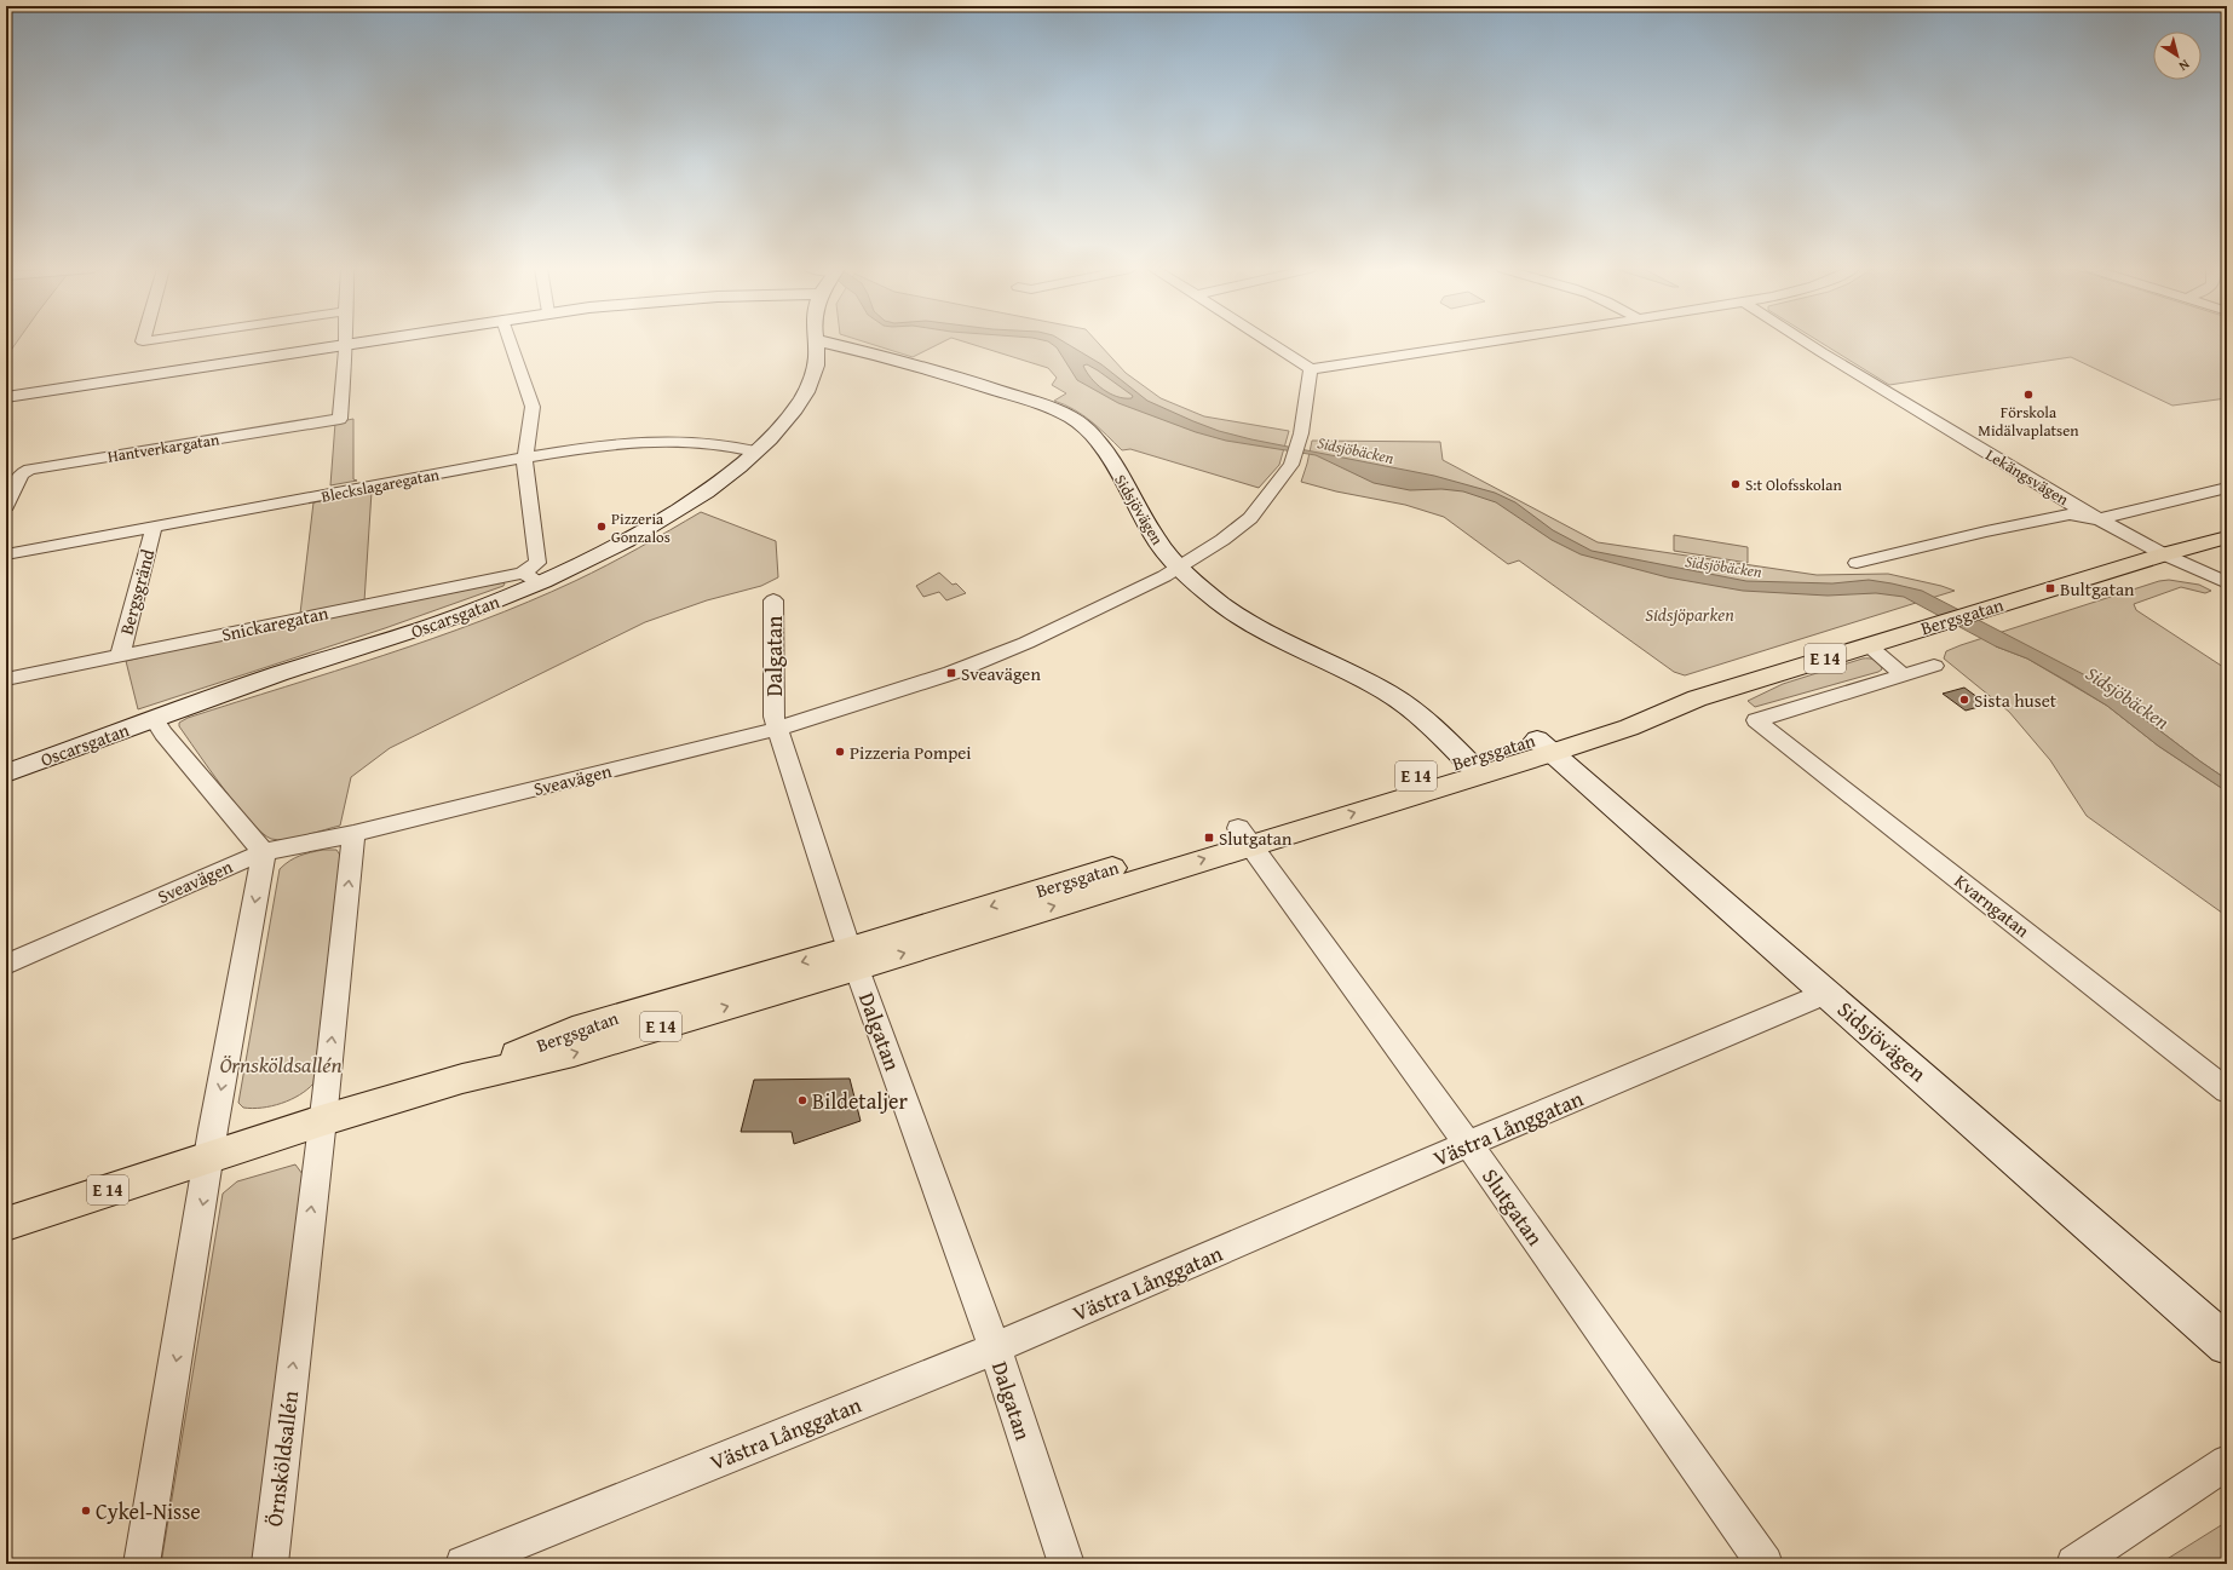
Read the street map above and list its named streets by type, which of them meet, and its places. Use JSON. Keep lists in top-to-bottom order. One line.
{"streets":{"highway":["Bergsgatan","E 14"],"street":["Hantverkargatan","Lekängsvägen","Bleckslagaregatan","Sidsjövägen","Bergsgränd","Oscarsgatan","Snickaregatan","Dalgatan","Sveavägen","Kvarngatan","Västra Långgatan","Slutgatan","Örnsköldsallén"]},"crossings":[["Lekängsvägen","Bergsgatan"],["Bleckslagaregatan","Bergsgränd"],["Bleckslagaregatan","Oscarsgatan"],["Sidsjövägen","Bergsgatan"],["Sidsjövägen","Sveavägen"],["Sidsjövägen","Västra Långgatan"],["Bergsgränd","Snickaregatan"],["Oscarsgatan","Snickaregatan"],["Bergsgatan","Dalgatan"],["Bergsgatan","Slutgatan"],["Bergsgatan","Örnsköldsallén"],["Dalgatan","Sveavägen"],["Dalgatan","Västra Långgatan"],["Sveavägen","Örnsköldsallén"],["Västra Långgatan","Slutgatan"]],"water":["Sidsjöbäcken"],"parks":["Sidsjöparken","Örnsköldsallén"],"places":{"other":["Förskola Midälvaplatsen","S:t Olofsskolan","Pizzeria Gonzalos","Sista huset","Pizzeria Pompei","Bildetaljer","Cykel-Nisse"],"transit":["Bultgatan","Sveavägen","Slutgatan"]},"north":"bottom right"}
